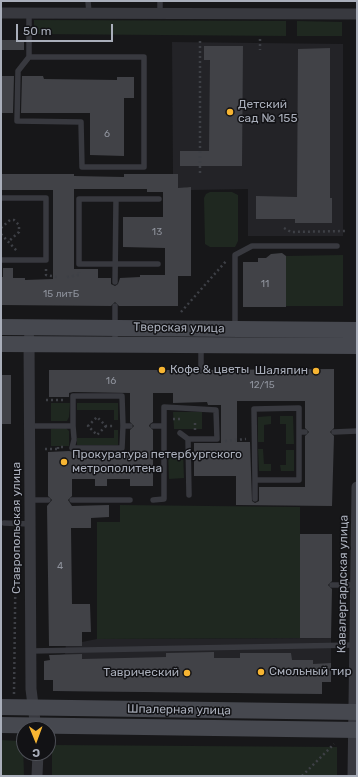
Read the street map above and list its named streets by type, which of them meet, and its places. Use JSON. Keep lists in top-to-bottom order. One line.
{"streets":{"street":["Тверская улица","Ставропольская улица","Кавалергардская улица","Шпалерная улица"]},"crossings":[["Тверская улица","Ставропольская улица"],["Ставропольская улица","Шпалерная улица"],["Кавалергардская улица","Шпалерная улица"]],"places":["Детский сад № 155","Кофе & цветы","Шаляпин","Прокуратура петербургского метрополитена","Смольный тир","Таврический"],"house_numbers":["6","13","11","15 литБ","16","12/15","4"],"scale_bar":"50 m","north":"bottom"}
